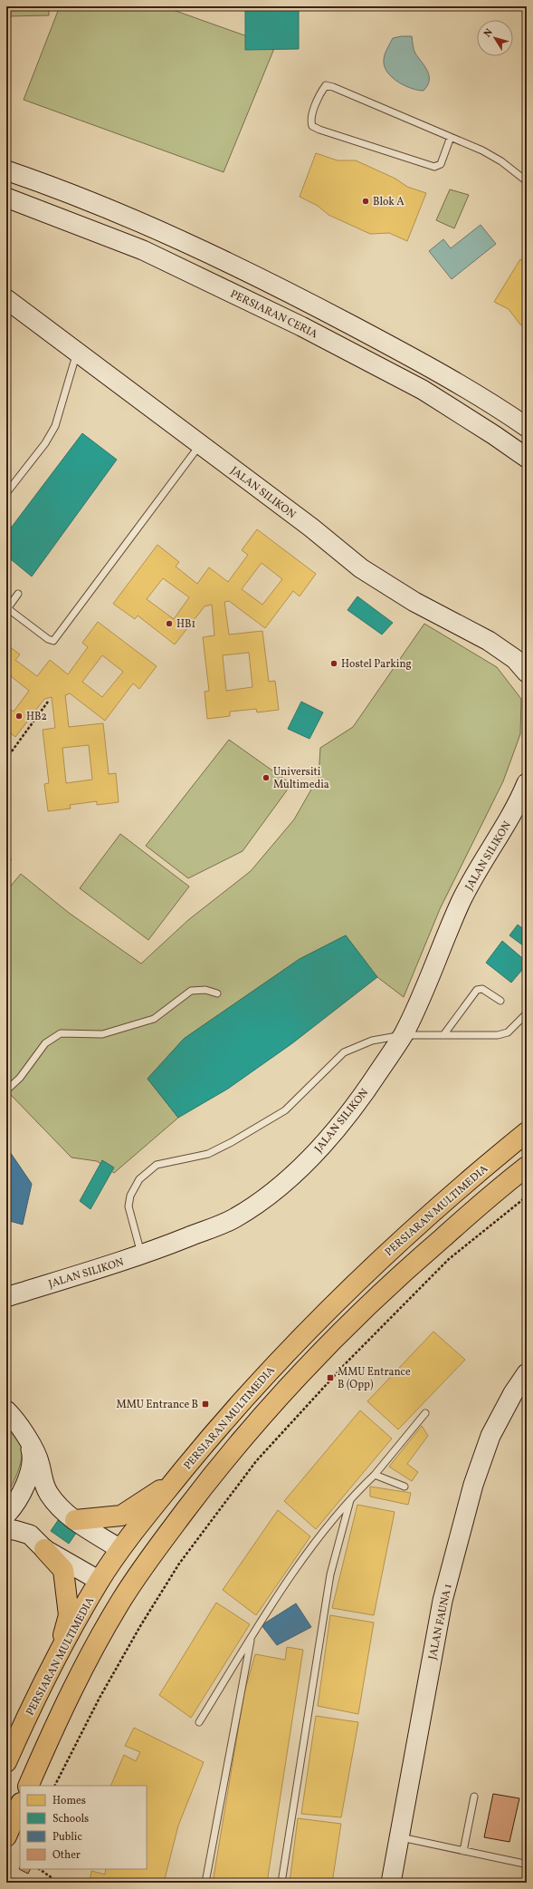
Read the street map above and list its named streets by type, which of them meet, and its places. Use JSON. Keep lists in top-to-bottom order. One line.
{"streets":{"main road":["PERSIARAN MULTIMEDIA"],"street":["PERSIARAN CERIA","JALAN SILIKON","JALAN FAUNA 1"]},"places":{"other":["Blok A","HB1","Hostel Parking","HB2","Universiti Multimedia"],"transit":["MMU Entrance B (Opp)","MMU Entrance B"]},"legend":["Homes","Schools","Public","Other"],"north":"top left"}
